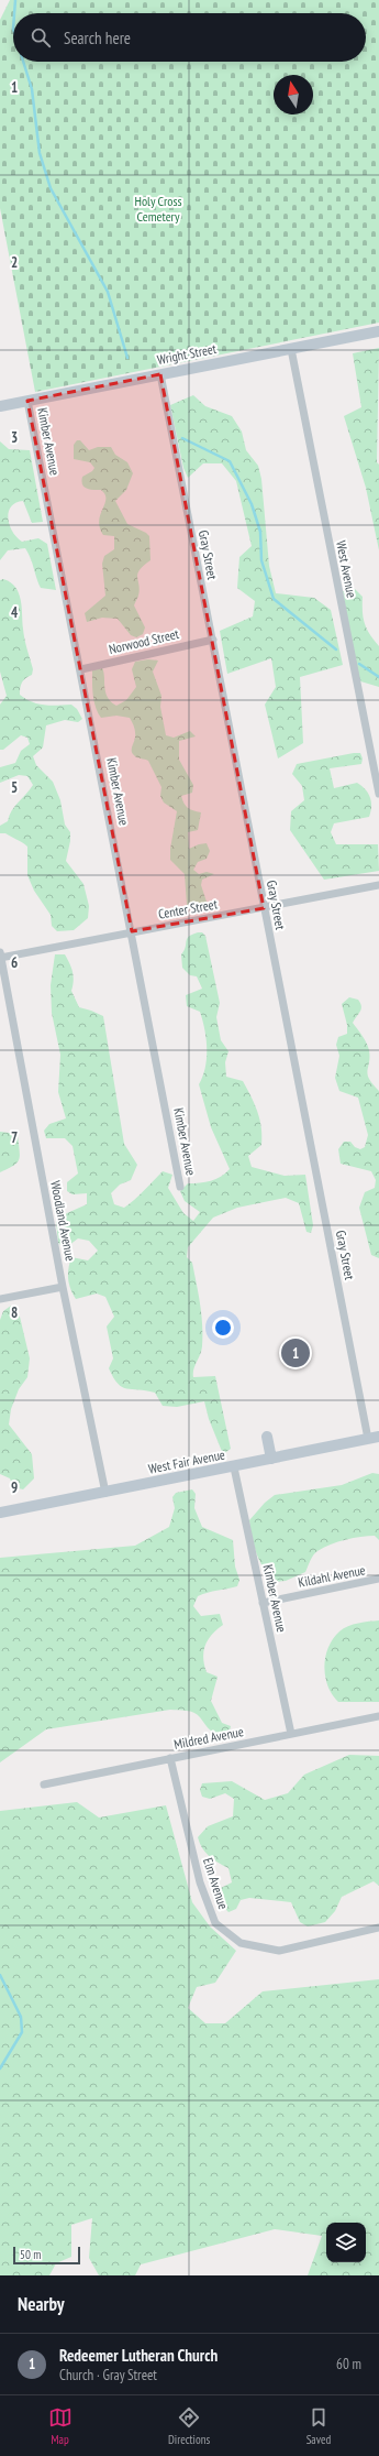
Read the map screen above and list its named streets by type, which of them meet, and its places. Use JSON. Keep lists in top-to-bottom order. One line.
{"streets":{"street":["Wright Street","Kimber Avenue","Gray Street","West Avenue","Norwood Street","Center Street","Woodland Avenue","West Fair Avenue","Kildahl Avenue","Mildred Avenue","Elm Avenue"]},"crossings":[["Wright Street","Kimber Avenue"],["Wright Street","Gray Street"],["Wright Street","West Avenue"],["Kimber Avenue","Norwood Street"],["Kimber Avenue","Center Street"],["Kimber Avenue","West Fair Avenue"],["Kimber Avenue","Kildahl Avenue"],["Kimber Avenue","Mildred Avenue"],["Gray Street","Norwood Street"],["Gray Street","Center Street"],["Gray Street","West Fair Avenue"],["Center Street","Woodland Avenue"],["Woodland Avenue","West Fair Avenue"],["Mildred Avenue","Elm Avenue"]],"parks":["Holy Cross Cemetery"],"scale_bar":"50 m","north":"top","page":{"search":"Search here","pins":"1","scale":"50 m","heading":"Nearby","list":[{"mark":"1","name":"Redeemer Lutheran Church","note":"Church · Gray Street","value":"60 m"}],"nav":["Map","Directions","Saved"]},"grid":{"rows":["1","2","3","4","5","6","7","8","9"]}}
